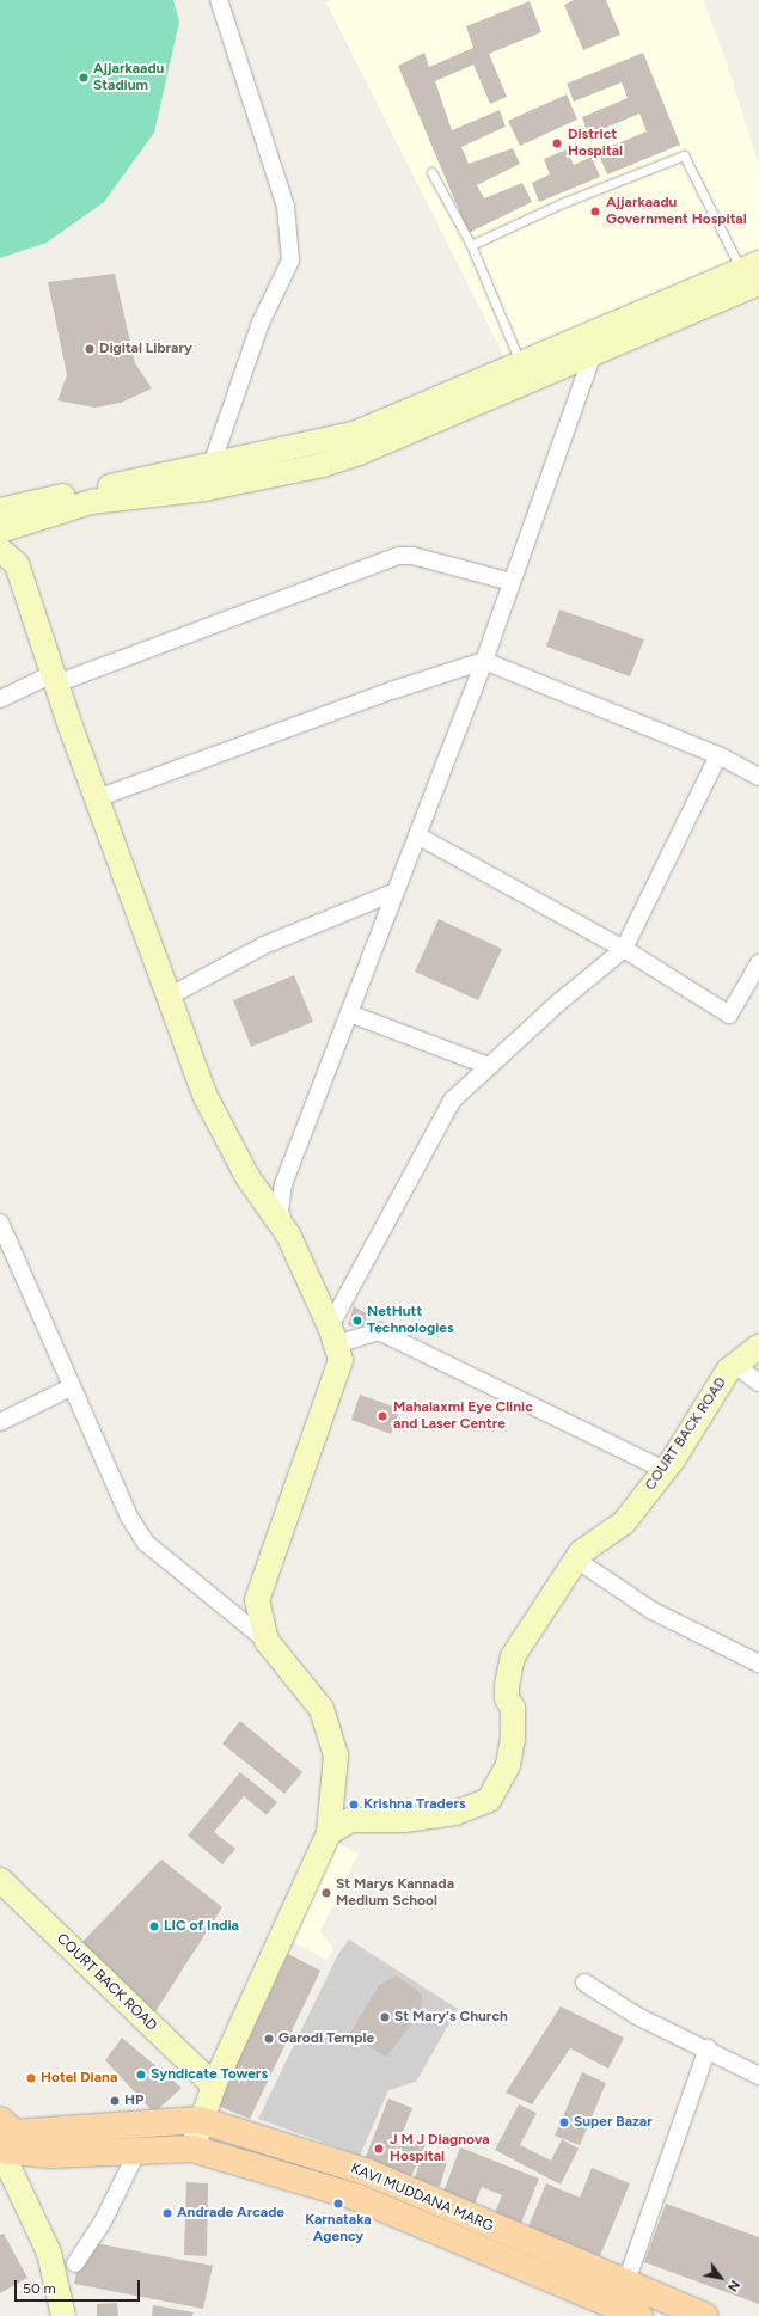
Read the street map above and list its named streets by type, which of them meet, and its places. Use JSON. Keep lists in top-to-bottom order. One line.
{"streets":{"main road":["KAVI MUDDANA MARG"],"street":["COURT BACK ROAD"]},"places":["Ajjarkaadu Stadium","District Hospital","Ajjarkaadu Government Hospital","Digital Library","NetHutt Technologies","Mahalaxmi Eye Clinic and Laser Centre","Krishna Traders","St Marys Kannada Medium School","LIC of India","St Mary's Church","Garodi Temple","Syndicate Towers","Hotel Diana","HP","Super Bazar","J M J Diagnova Hospital","Karnataka Agency","Andrade Arcade"],"scale_bar":"50 m","north":"bottom right"}
